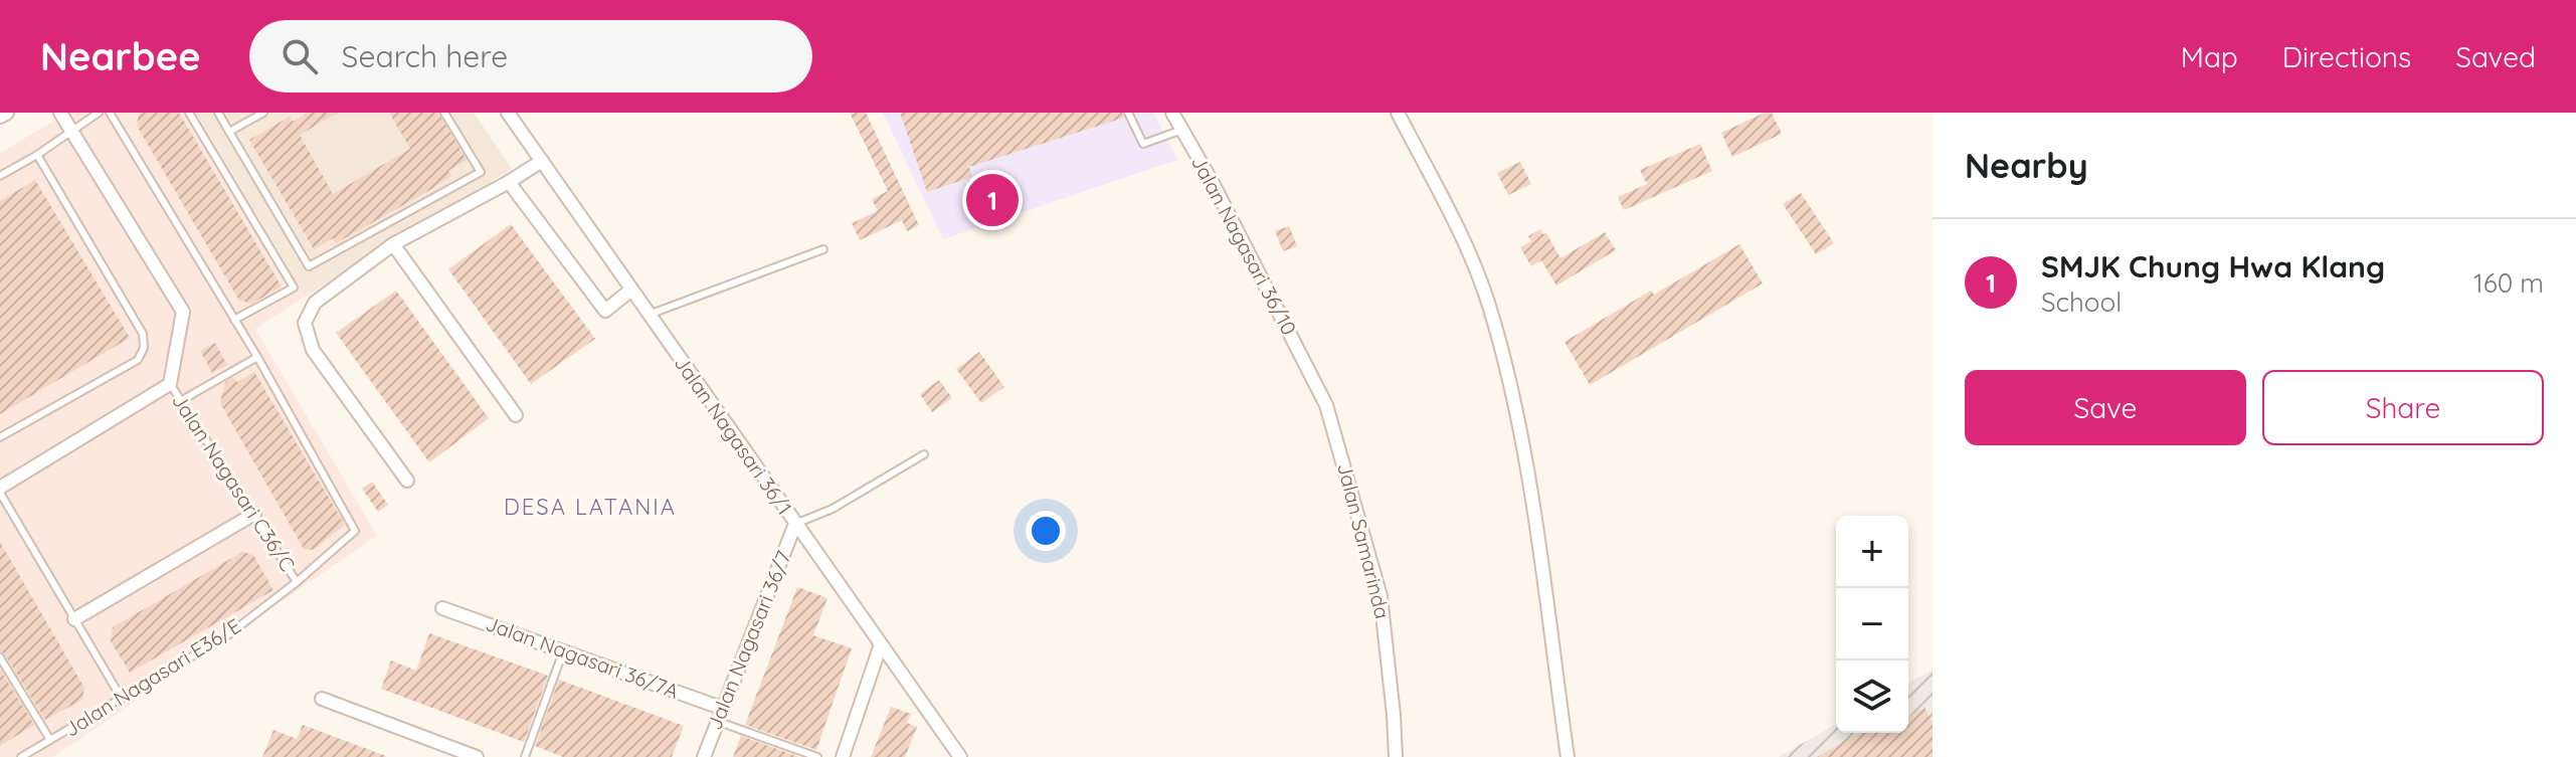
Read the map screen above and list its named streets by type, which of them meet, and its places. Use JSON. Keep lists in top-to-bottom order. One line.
{"streets":{"street":["Jalan Nagasari 36/10","Jalan Nagasari 36/1","Jalan Samarinda","Jalan Nagasari 36/7","Jalan Nagasari 36/7A"],"lane":["Jalan Nagasari C36/C","Jalan Nagasari E36/E"]},"crossings":[["Jalan Nagasari 36/10","Jalan Samarinda"],["Jalan Nagasari 36/1","Jalan Nagasari 36/7"],["Jalan Nagasari C36/C","Jalan Nagasari E36/E"],["Jalan Nagasari 36/7","Jalan Nagasari 36/7A"]],"districts":["DESA LATANIA"],"page":{"header":"Nearbee","search":"Search here","nav":["Map","Directions","Saved"],"heading":"Nearby","pins":"1","list":[{"mark":"1","name":"SMJK Chung Hwa Klang","note":"School","value":"160 m"}],"buttons":["Save","Share"],"map_buttons":["+","−"]}}
